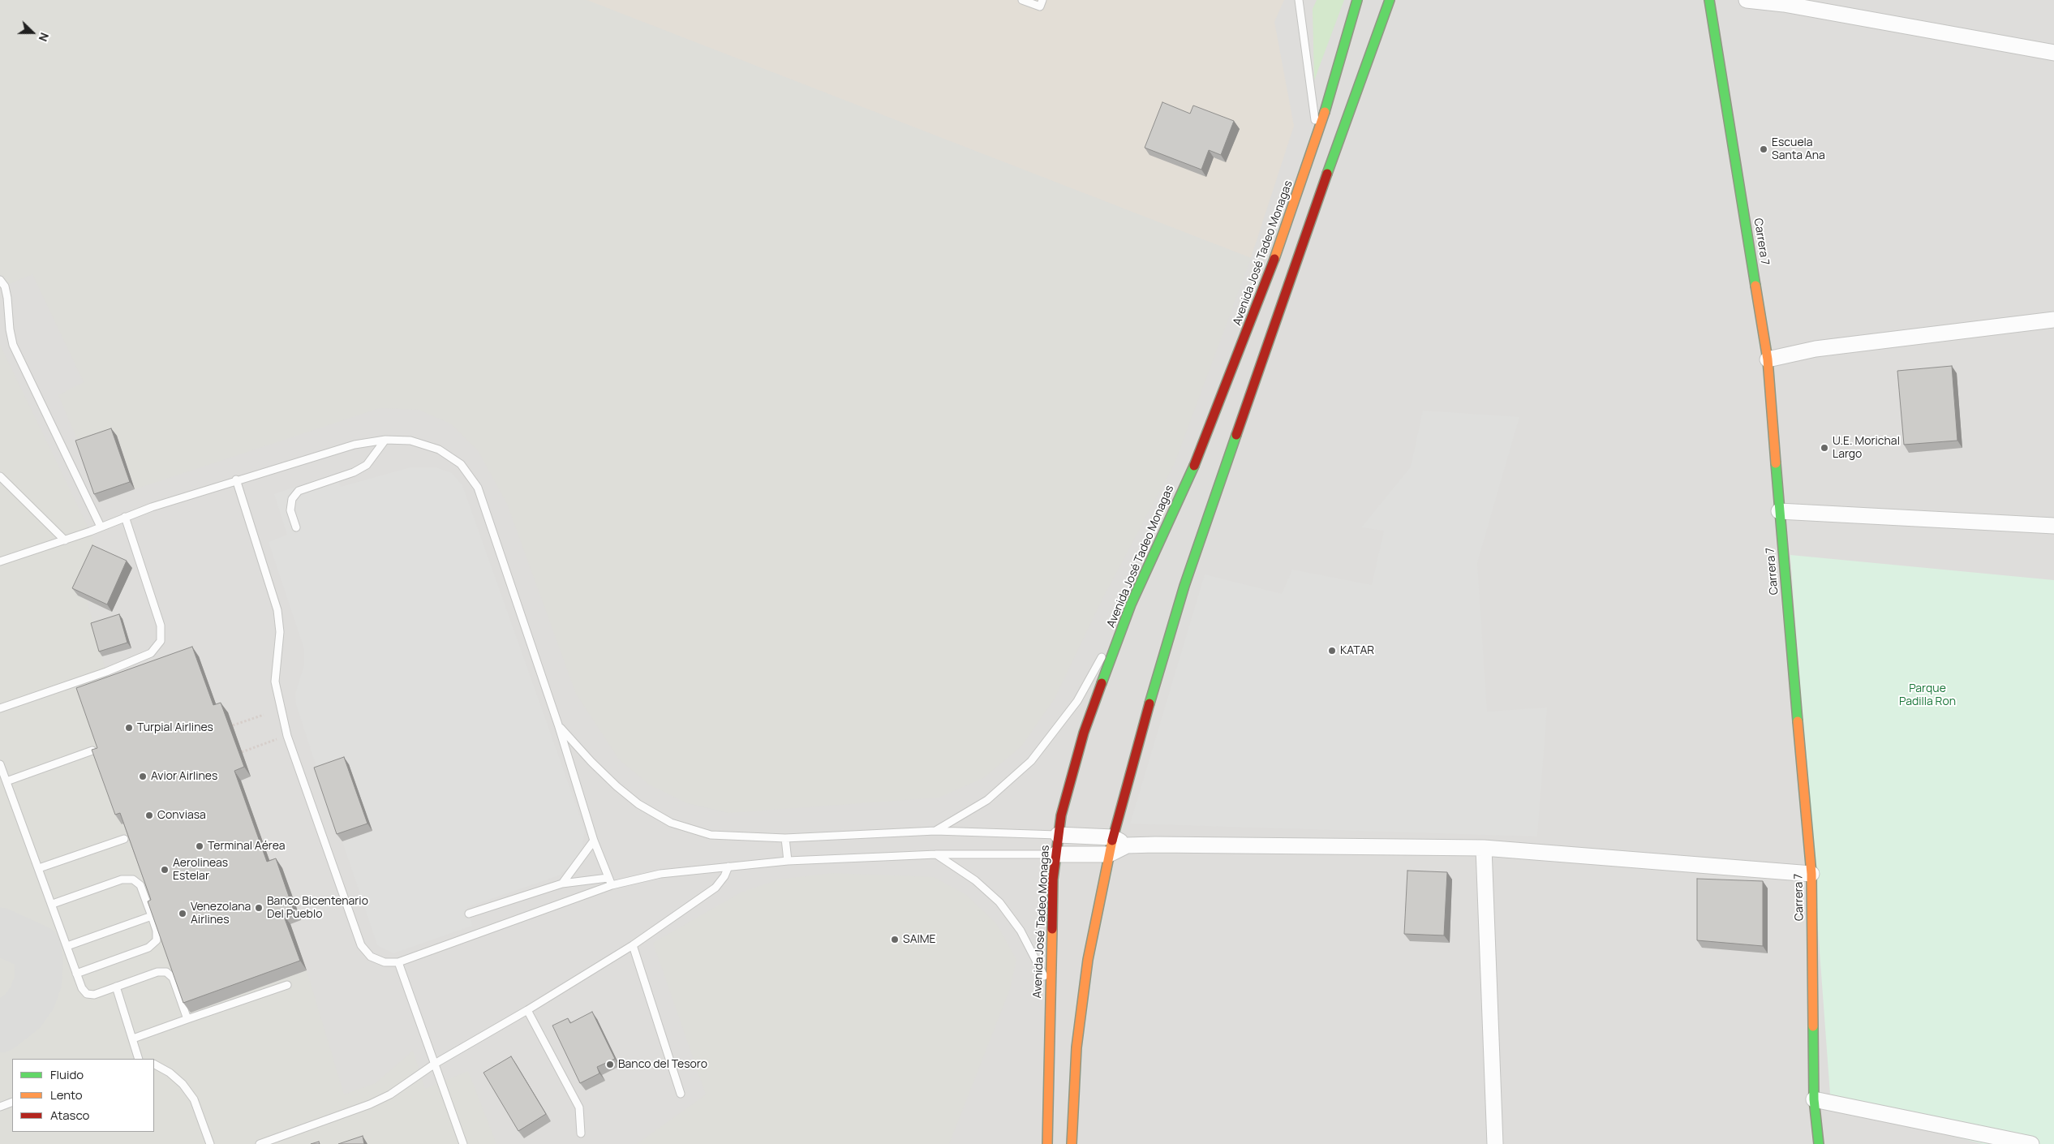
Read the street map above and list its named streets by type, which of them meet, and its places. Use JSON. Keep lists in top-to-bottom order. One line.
{"streets":{"main road":["Carrera 7","Avenida José Tadeo Monagas"]},"parks":["Parque Padilla Ron"],"places":["Escuela Santa Ana","U.E. Morichal Largo","KATAR","Turpial Airlines","Avior Airlines","Conviasa","Terminal Aérea","Aerolineas Estelar","Banco Bicentenario Del Pueblo","Venezolana Airlines","SAIME","Banco del Tesoro"],"legend":["Fluido","Lento","Atasco"],"north":"right"}
